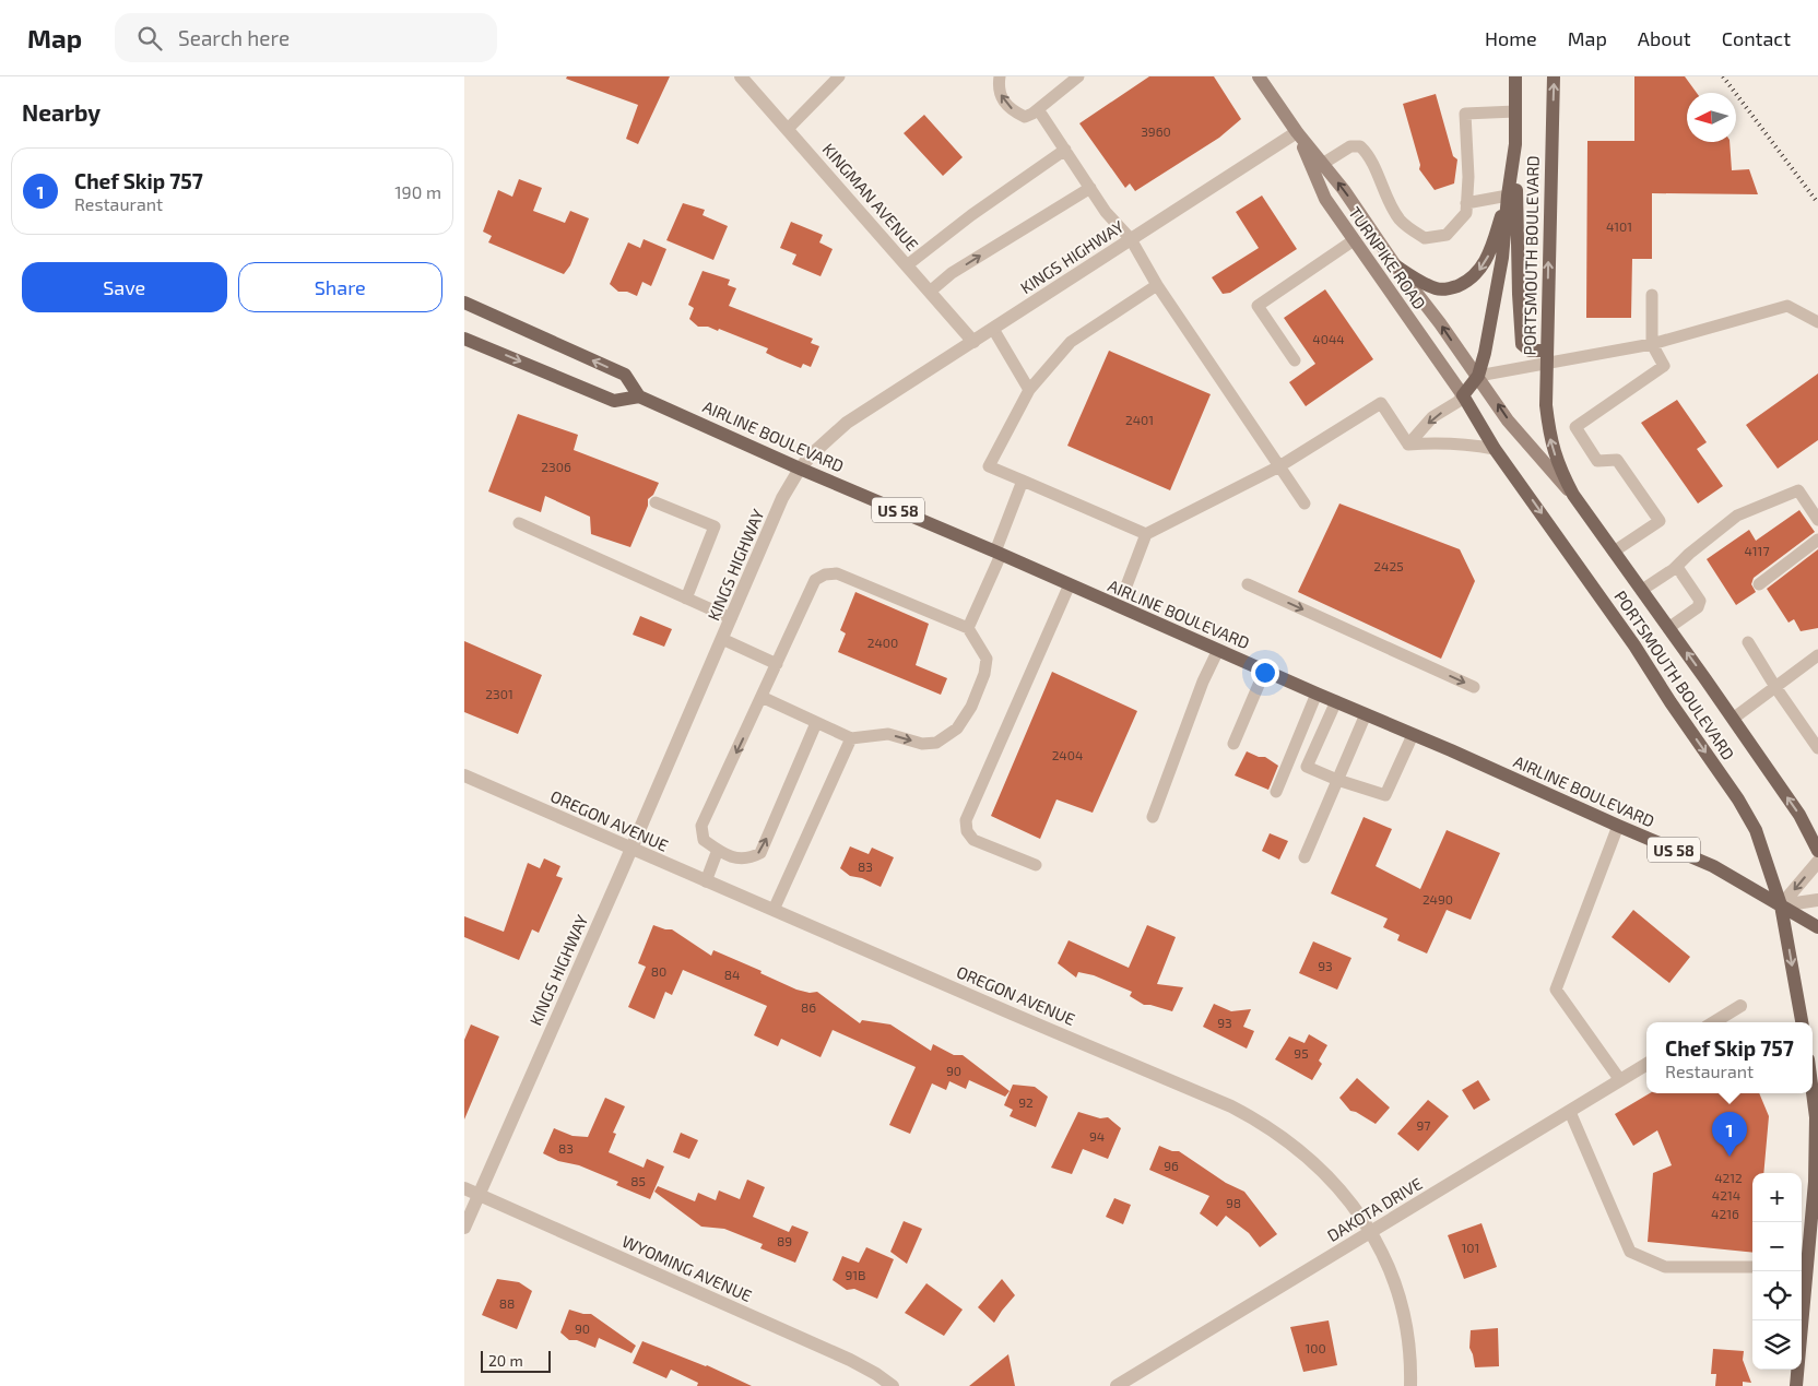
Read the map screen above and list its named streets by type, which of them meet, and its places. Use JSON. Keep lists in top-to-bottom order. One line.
{"streets":{"main road":["PORTSMOUTH BOULEVARD","TURNPIKE ROAD","AIRLINE BOULEVARD","US 58"],"street":["KINGMAN AVENUE","KINGS HIGHWAY","OREGON AVENUE","DAKOTA DRIVE","WYOMING AVENUE"]},"crossings":[["KINGMAN AVENUE","KINGS HIGHWAY"],["PORTSMOUTH BOULEVARD","TURNPIKE ROAD"],["PORTSMOUTH BOULEVARD","AIRLINE BOULEVARD"],["KINGS HIGHWAY","TURNPIKE ROAD"],["KINGS HIGHWAY","AIRLINE BOULEVARD"],["KINGS HIGHWAY","OREGON AVENUE"],["KINGS HIGHWAY","WYOMING AVENUE"],["OREGON AVENUE","DAKOTA DRIVE"]],"house_numbers":["3960","4101","4044","2401","2306","4117","2425","2400","2301","2404","83","2490","93","80","84","86","93","95","90","92","97","94","83","96","4212","85","4214","98","4216","89","101","91B","88","90","100"],"scale_bar":"20 m","north":"left","page":{"header":"Map","search":"Search here","nav":["Home","Map","About","Contact"],"heading":"Nearby","list":[{"mark":"1","name":"Chef Skip 757","note":"Restaurant","value":"190 m"}],"buttons":["Save","Share"],"popup":["Chef Skip 757","Restaurant"],"pins":"1","map_buttons":["+","−"],"scale":"20 m"}}
